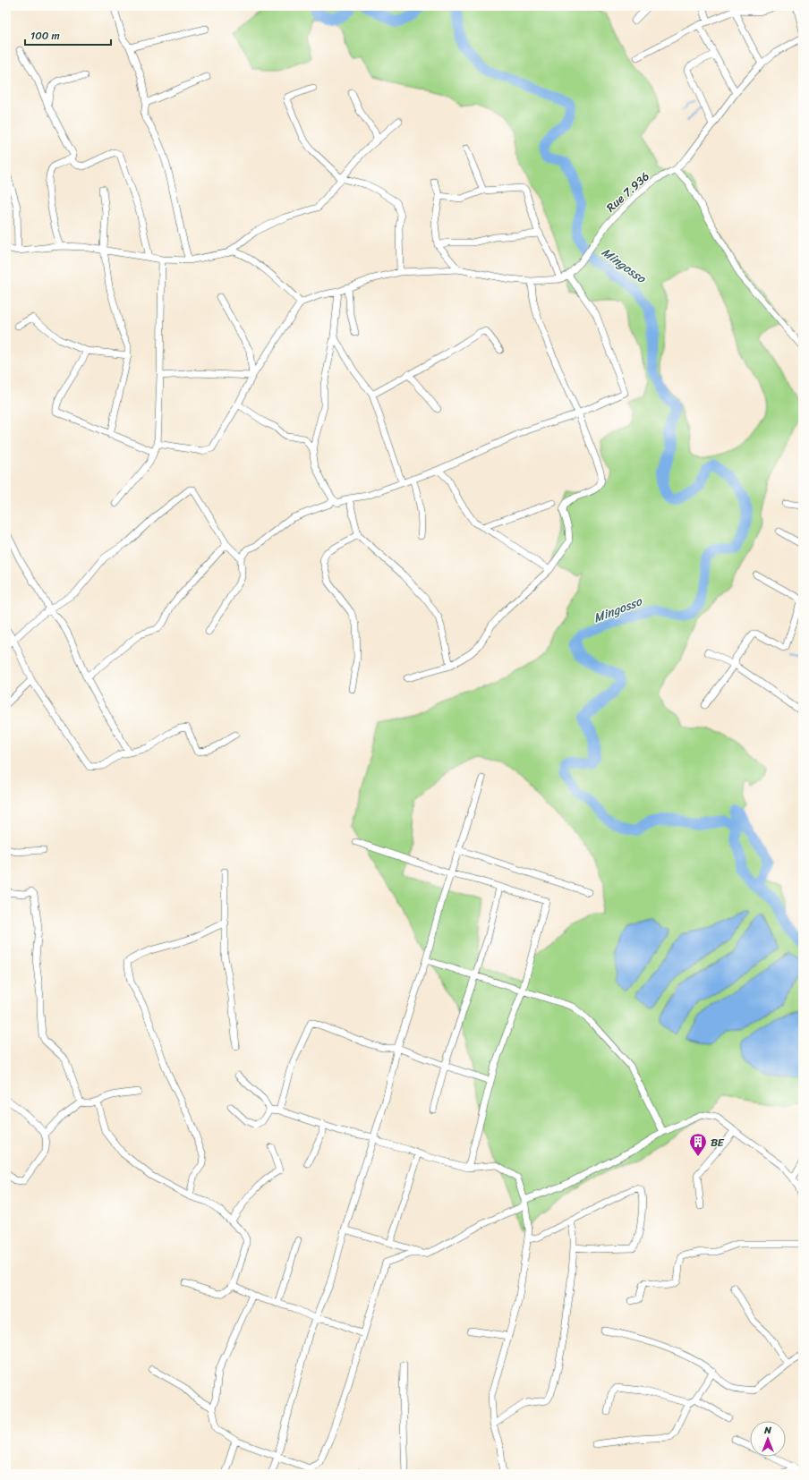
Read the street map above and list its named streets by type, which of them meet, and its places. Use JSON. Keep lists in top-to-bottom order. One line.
{"streets":{"street":["Rue 7.936"]},"water":["Mingosso"],"places":{"building":["BE"]},"scale_bar":"100 m","north":"top"}
